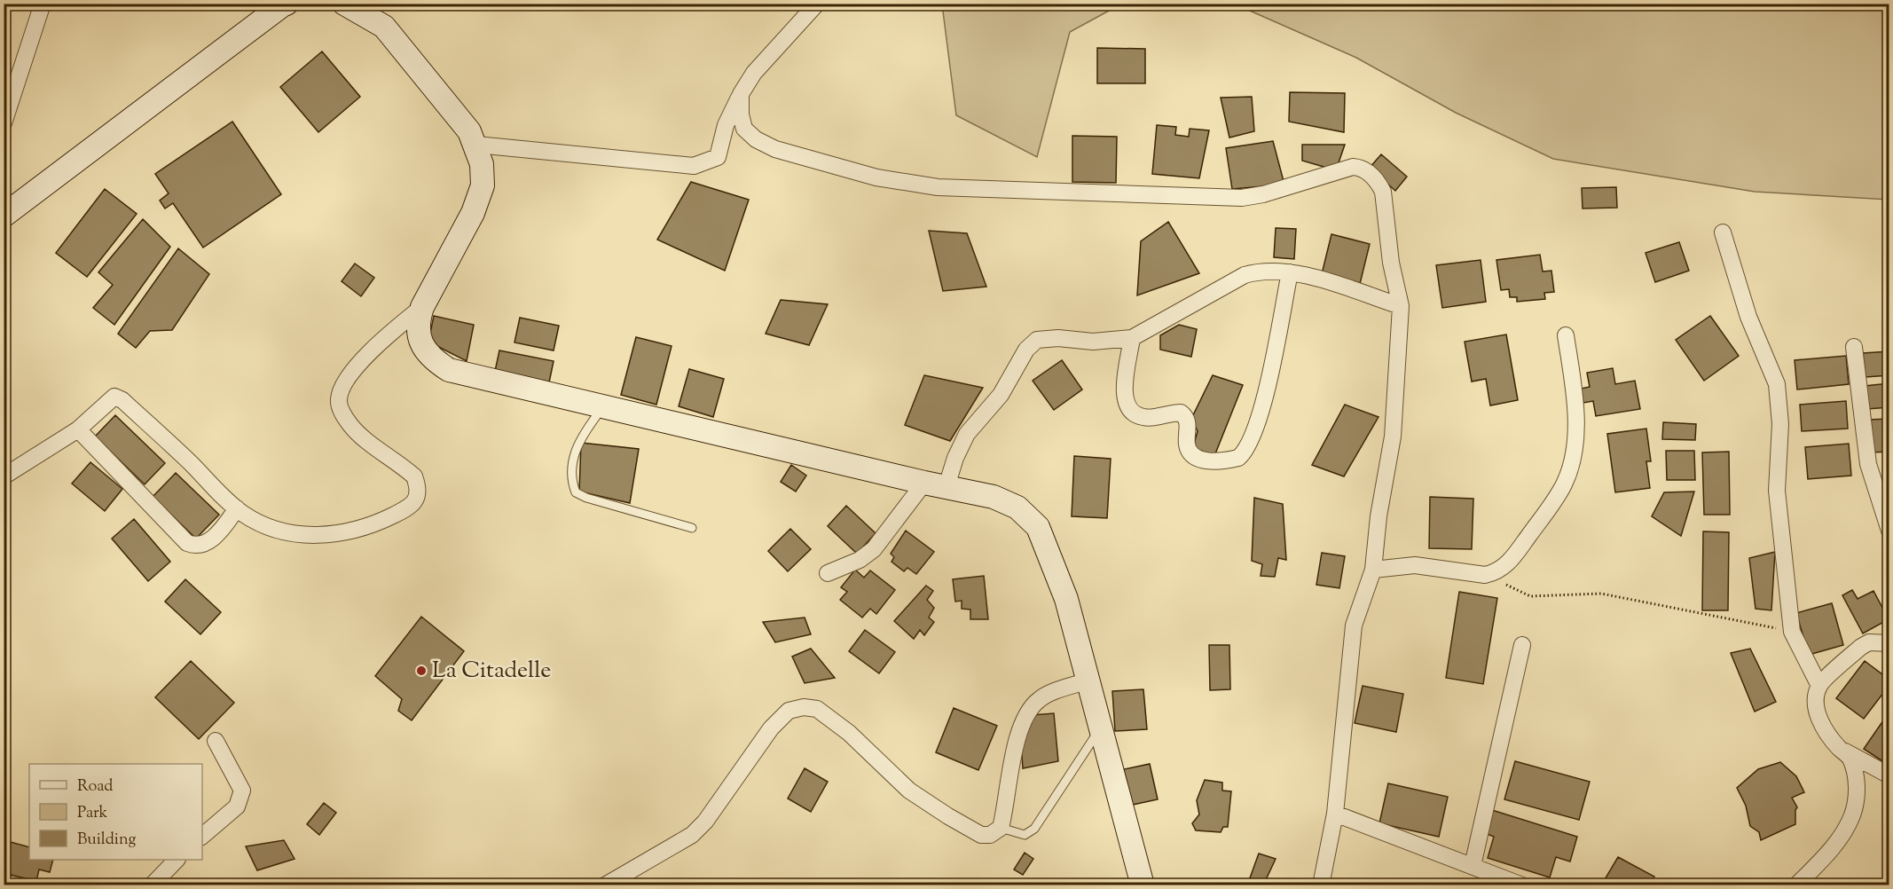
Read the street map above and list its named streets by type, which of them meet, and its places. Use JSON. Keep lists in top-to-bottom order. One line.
{"places":["La Citadelle"],"legend":["Road","Park","Building"]}
